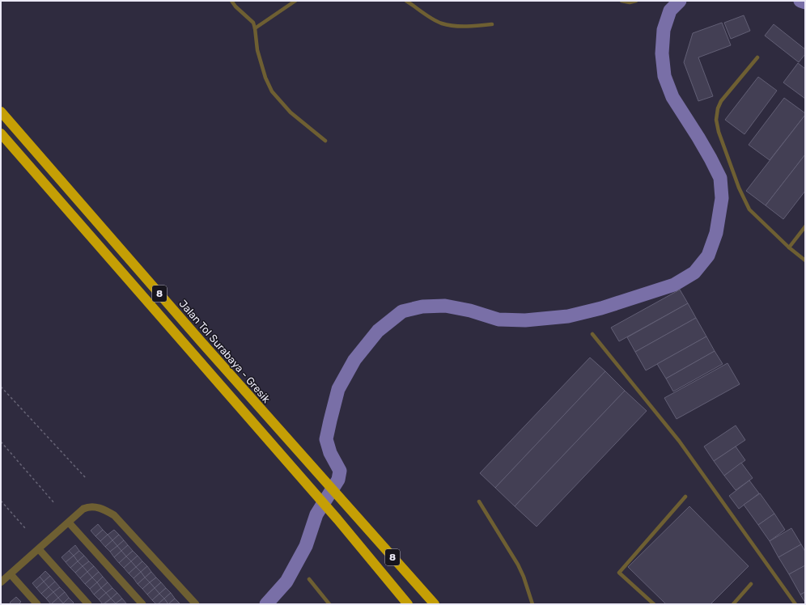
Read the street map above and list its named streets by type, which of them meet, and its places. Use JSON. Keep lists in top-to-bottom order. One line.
{"streets":{"highway":["8","Jalan Tol Surabaya - Gresik"]}}
